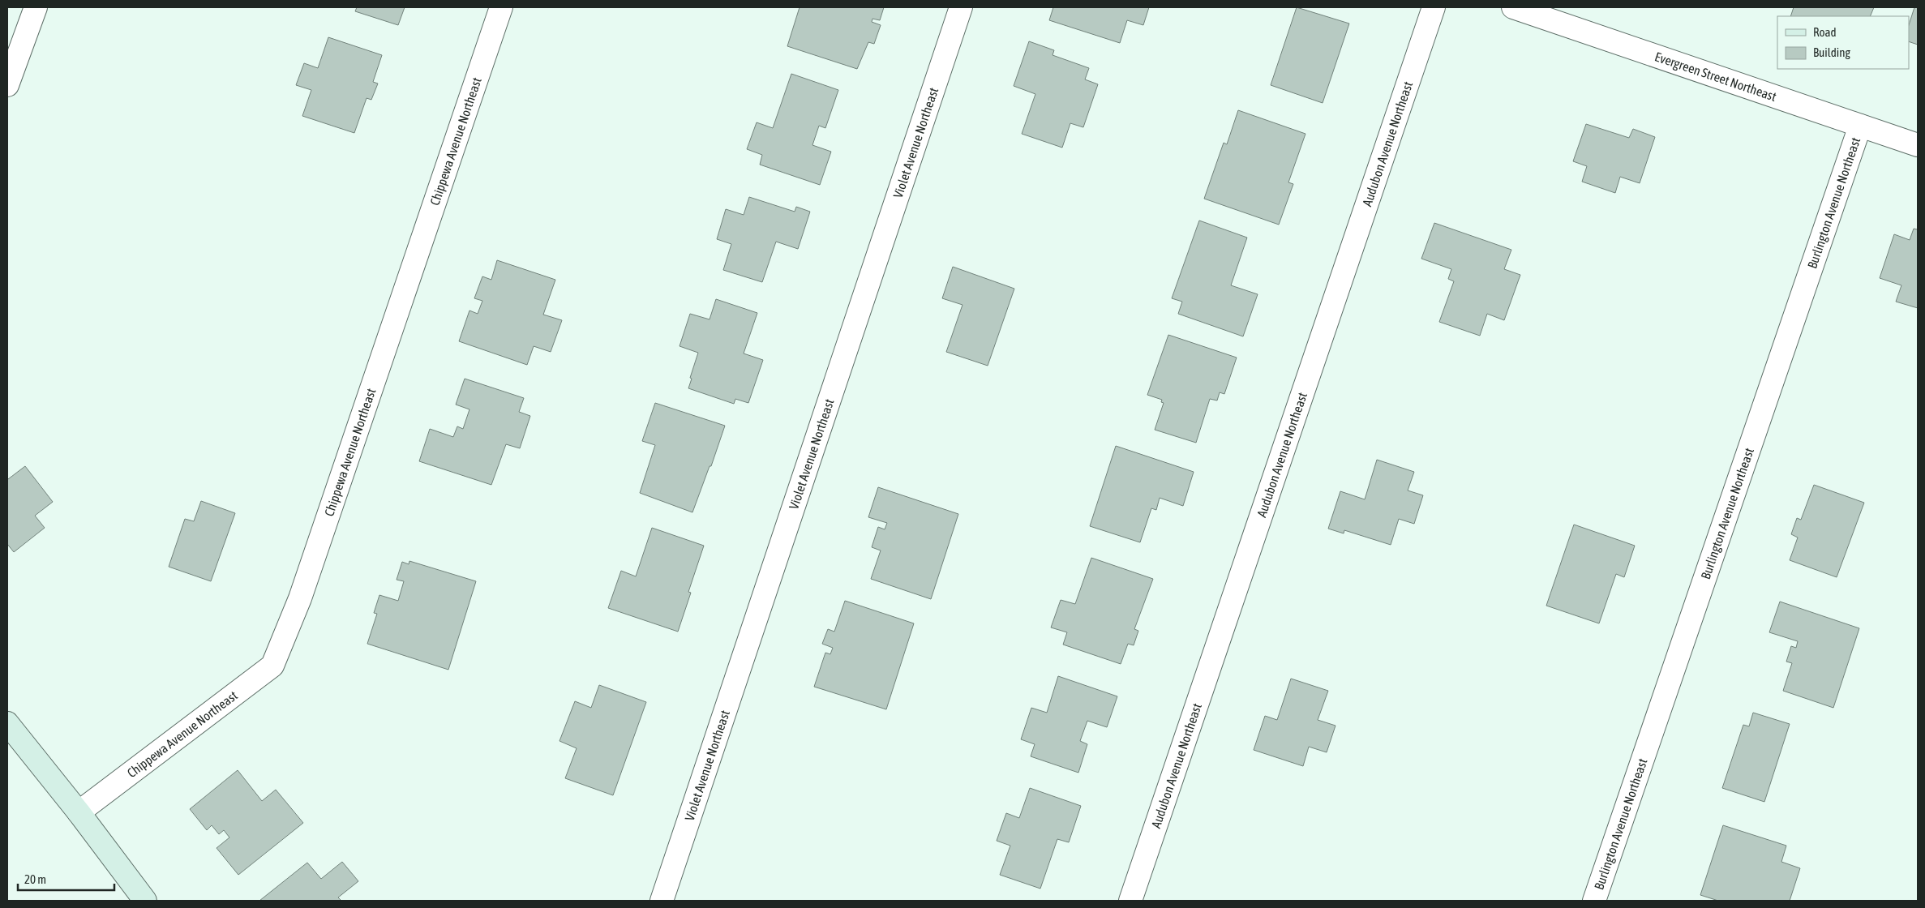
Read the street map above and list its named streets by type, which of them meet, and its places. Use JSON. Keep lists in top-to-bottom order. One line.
{"streets":{"street":["Evergreen Street Northeast","Chippewa Avenue Northeast","Violet Avenue Northeast","Audubon Avenue Northeast","Burlington Avenue Northeast"]},"crossings":[["Evergreen Street Northeast","Burlington Avenue Northeast"]],"legend":["Road","Building"],"scale_bar":"20 m"}
